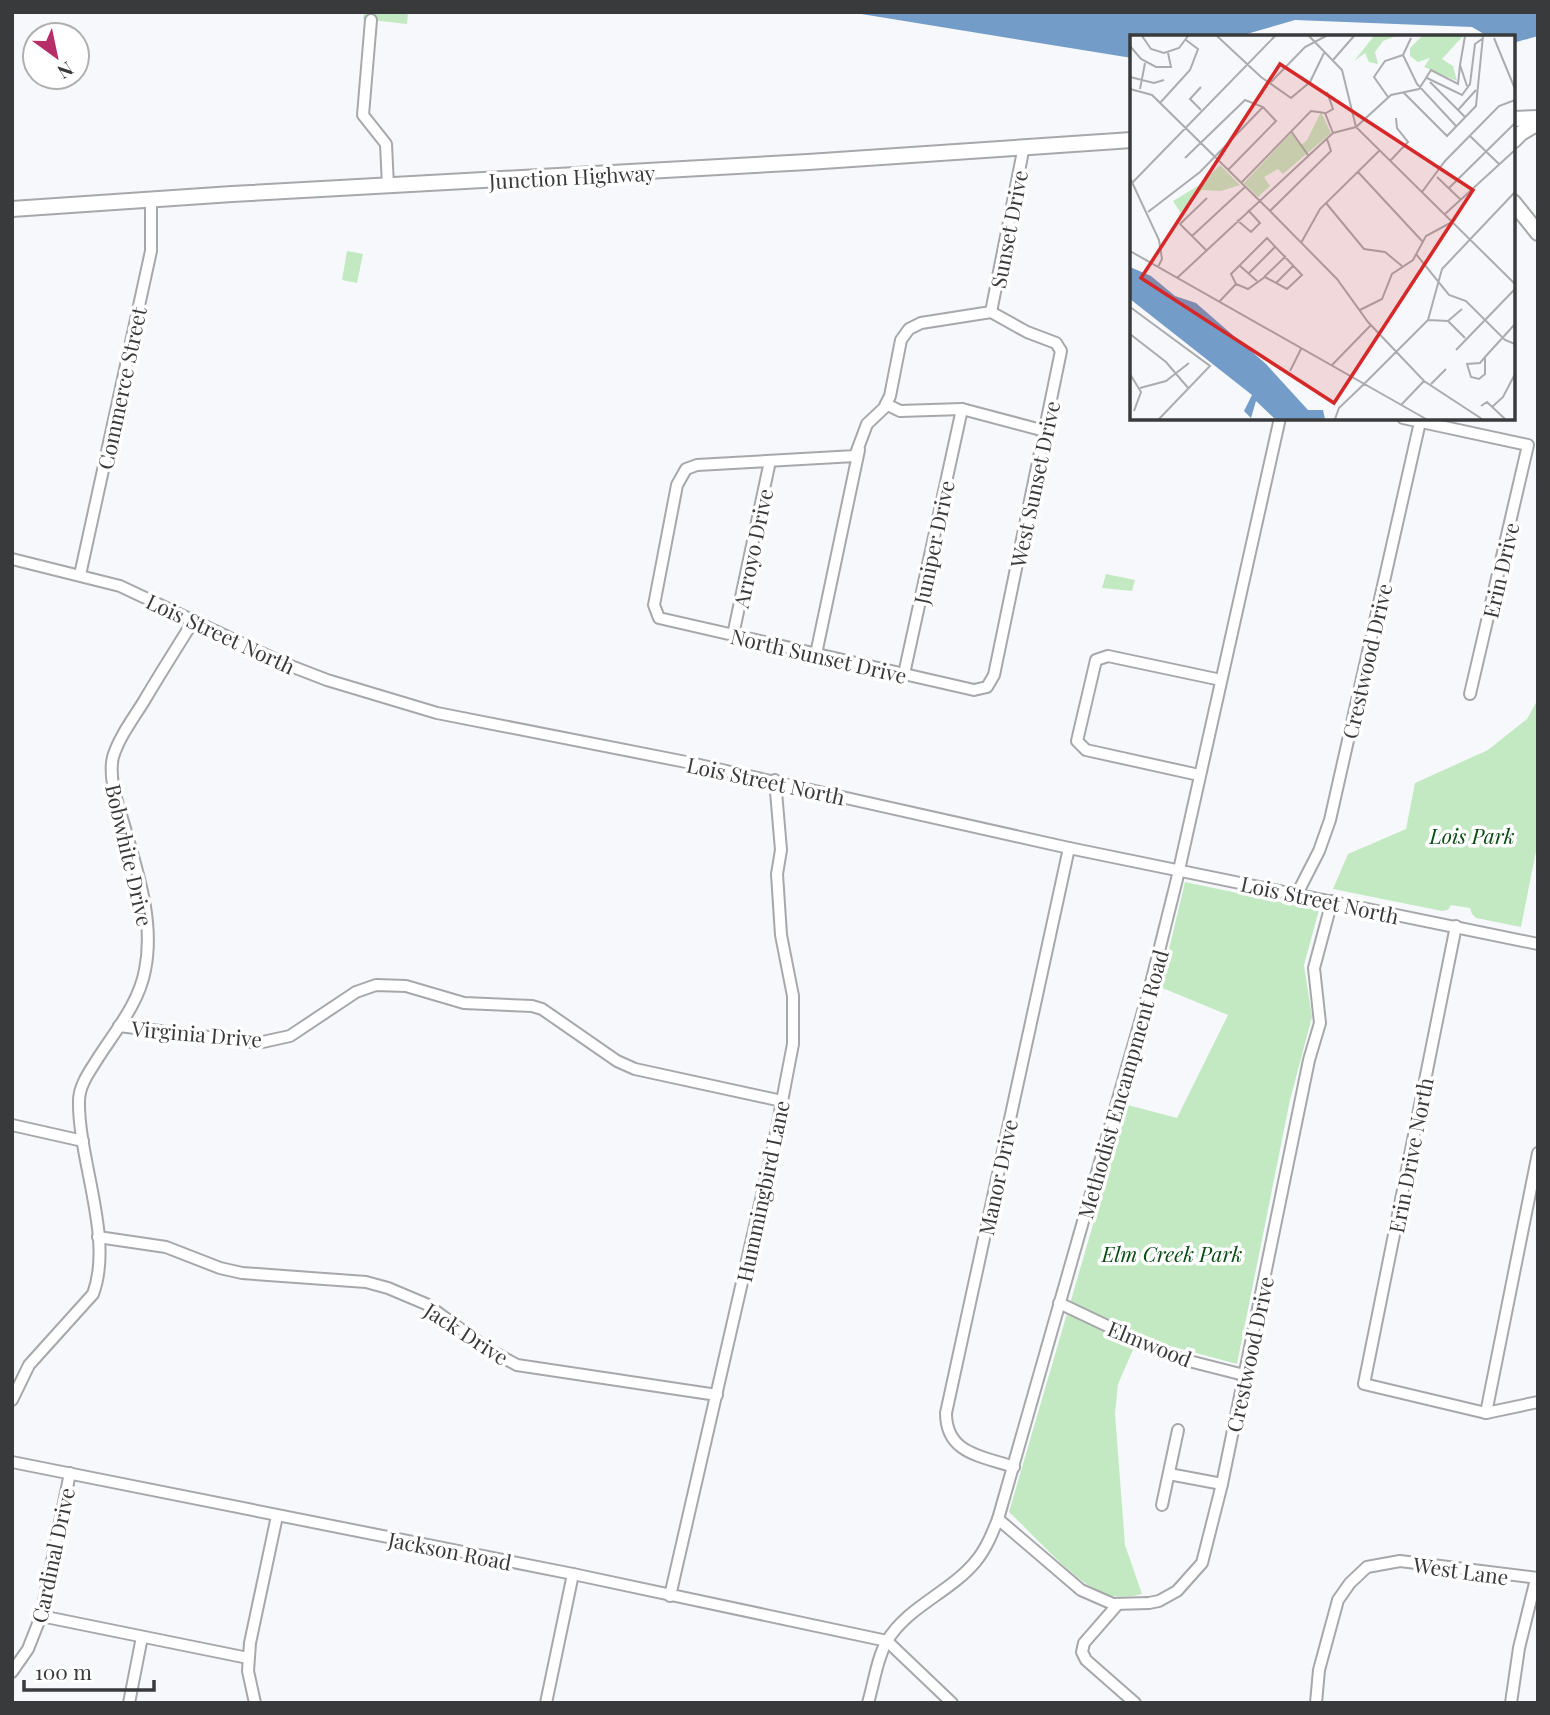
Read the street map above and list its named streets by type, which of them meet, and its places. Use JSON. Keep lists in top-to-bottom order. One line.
{"streets":{"main road":["Junction Highway"],"street":["Sunset Drive","Commerce Street","West Sunset Drive","Juniper Drive","Arroyo Drive","Erin Drive","Lois Street North","North Sunset Drive","Crestwood Drive","Bobwhite Drive","Virginia Drive","Methodist Encampment Road","Erin Drive North","Manor Drive","Hummingbird Lane","Jack Drive","Elmwood","Jackson Road","Cardinal Drive","West Lane"]},"crossings":[["Junction Highway","Sunset Drive"],["Junction Highway","Commerce Street"],["Sunset Drive","West Sunset Drive"],["Commerce Street","Lois Street North"],["West Sunset Drive","North Sunset Drive"],["Juniper Drive","North Sunset Drive"],["Arroyo Drive","North Sunset Drive"],["Erin Drive","Crestwood Drive"],["Lois Street North","Crestwood Drive"],["Lois Street North","Bobwhite Drive"],["Lois Street North","Methodist Encampment Road"],["Lois Street North","Erin Drive North"],["Lois Street North","Manor Drive"],["Lois Street North","Hummingbird Lane"],["Crestwood Drive","Methodist Encampment Road"],["Crestwood Drive","Elmwood"],["Bobwhite Drive","Virginia Drive"],["Bobwhite Drive","Jack Drive"],["Virginia Drive","Hummingbird Lane"],["Methodist Encampment Road","Manor Drive"],["Methodist Encampment Road","Elmwood"],["Methodist Encampment Road","Jackson Road"],["Hummingbird Lane","Jack Drive"],["Hummingbird Lane","Jackson Road"],["Jackson Road","Cardinal Drive"]],"parks":["Lois Park","Elm Creek Park"],"scale_bar":"100 m","north":"bottom right"}
